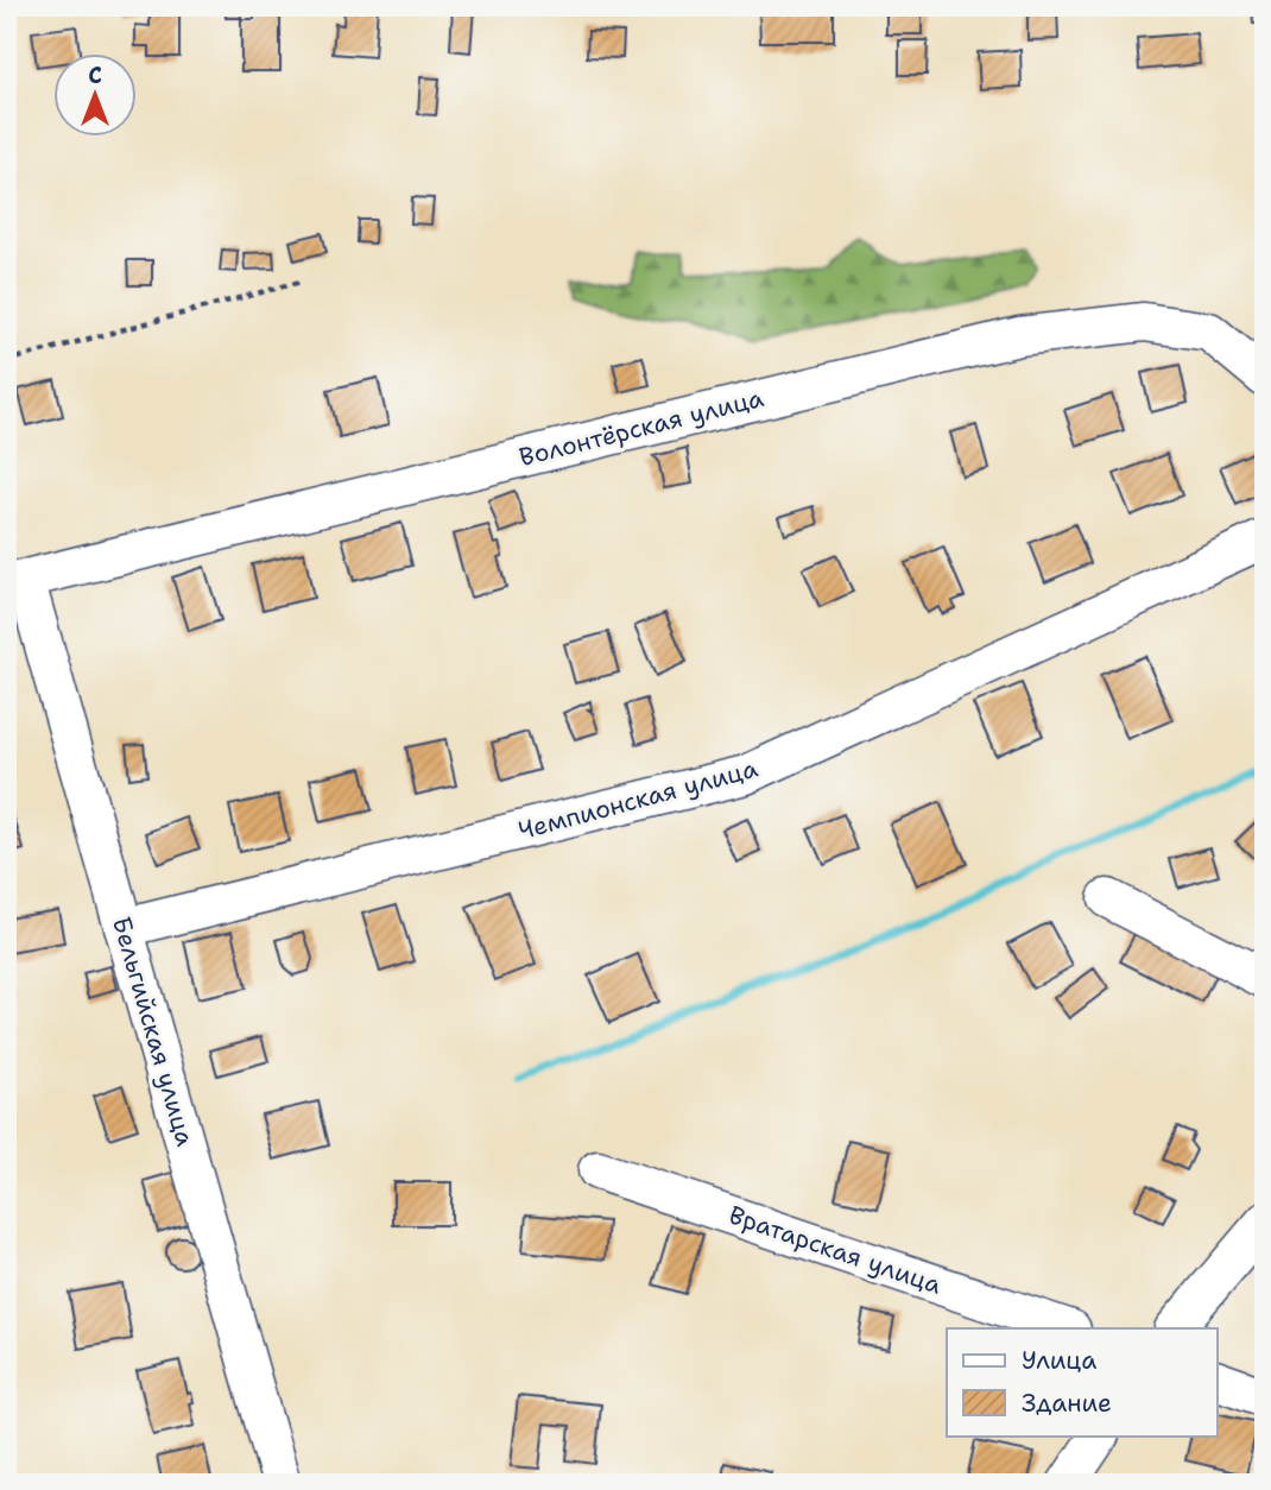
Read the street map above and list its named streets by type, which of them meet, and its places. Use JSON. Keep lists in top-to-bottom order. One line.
{"streets":{"street":["Волонтёрская улица","Чемпионская улица","Бельгийская улица","Вратарская улица"]},"crossings":[["Волонтёрская улица","Бельгийская улица"],["Чемпионская улица","Бельгийская улица"]],"legend":["Улица","Здание"],"north":"top"}
